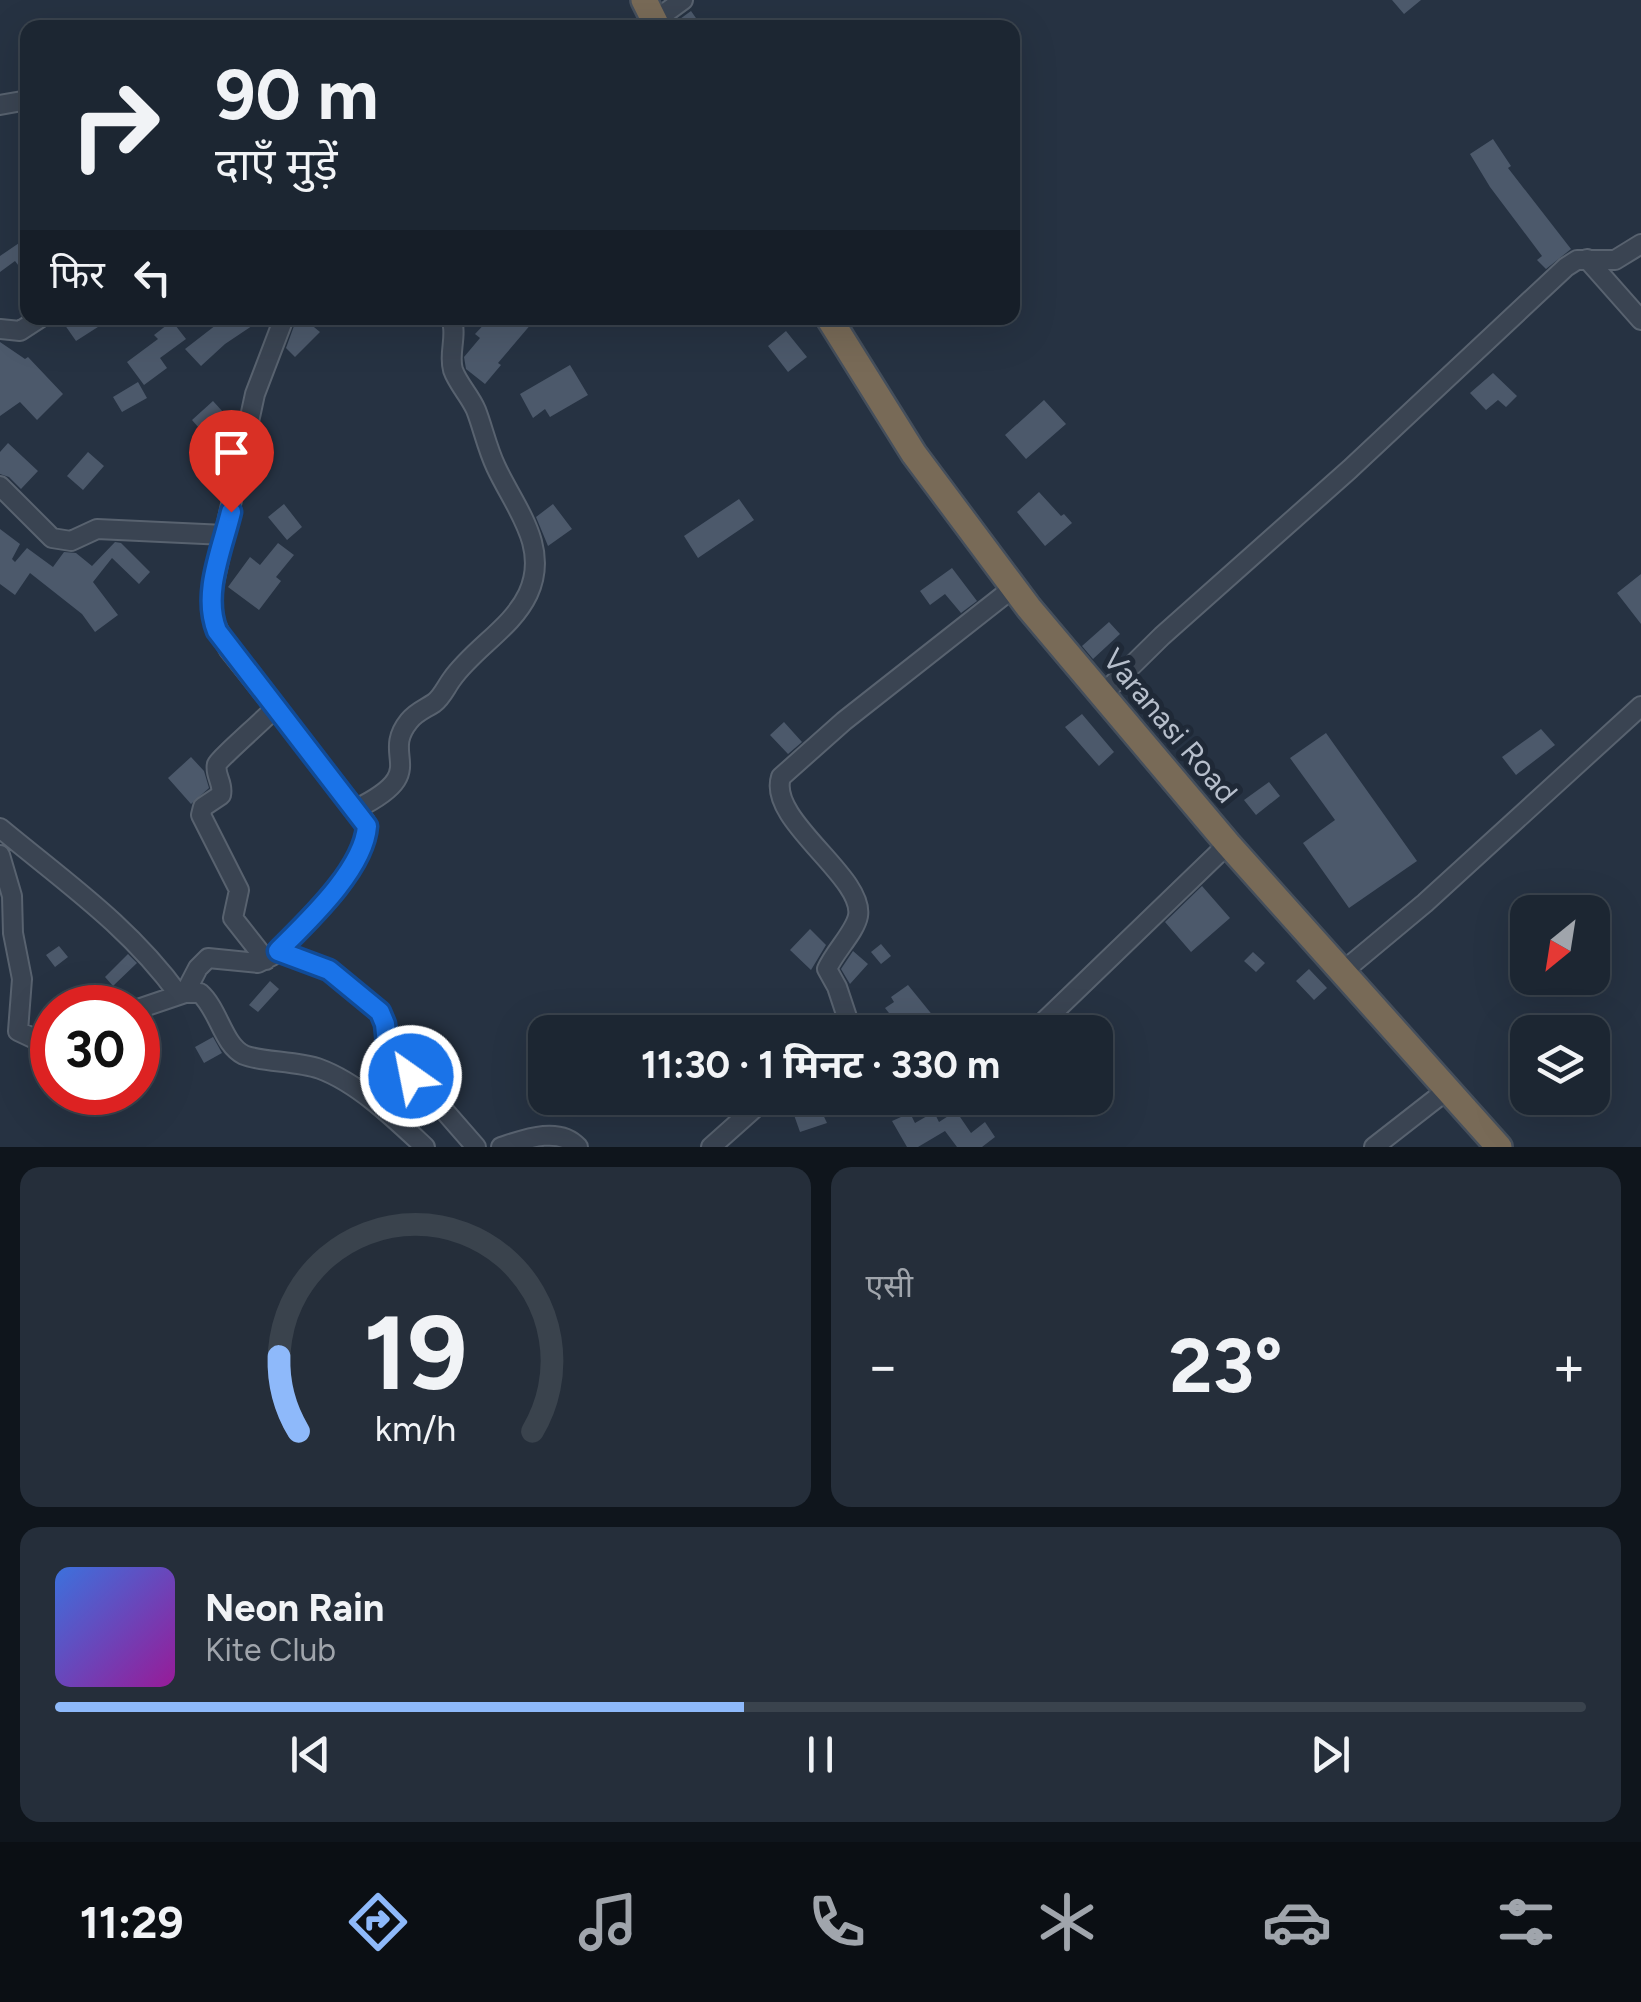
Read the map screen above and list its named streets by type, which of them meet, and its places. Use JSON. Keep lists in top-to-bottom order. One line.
{"streets":{"highway":["Varanasi Road"]},"north":"bottom left","page":{"turn":["90 m","दाएँ मुड़ें"],"then":"फिर","limit":"30","trip":"11:30 · 1 मिनट · 330 m","tile":"एसी","heat":["−","23°","+"],"song":["Neon Rain","Kite Club"],"tabs":"11:29","gauge":["19","km/h"]}}
